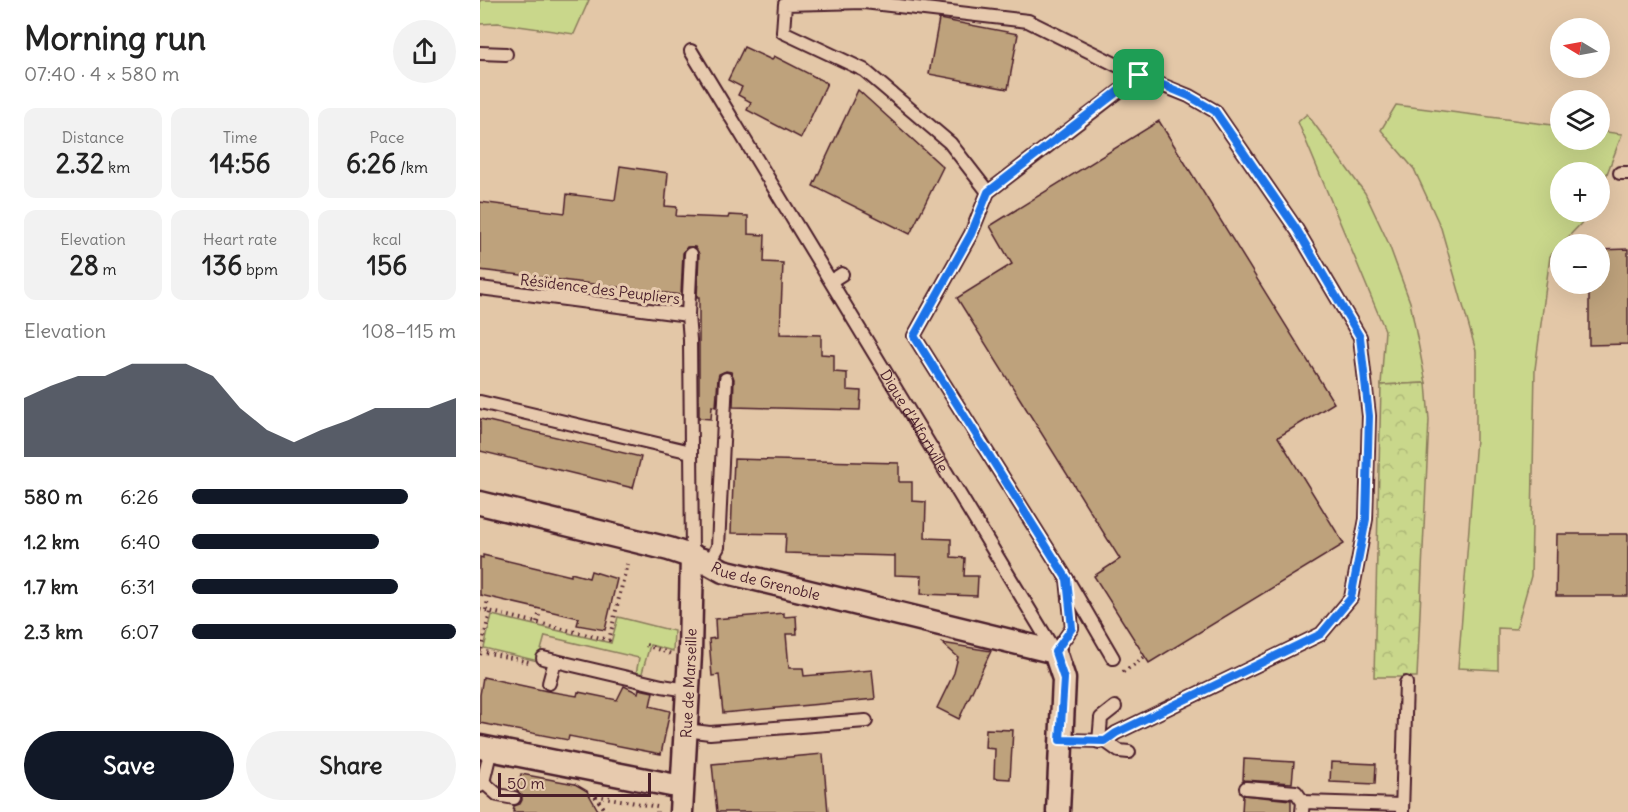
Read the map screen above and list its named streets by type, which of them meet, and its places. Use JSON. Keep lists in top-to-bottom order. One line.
{"streets":{"street":["Digue d'Alfortville","Rue de Grenoble","Rue de Marseille"],"lane":["Résidence des Peupliers"]},"crossings":[["Résidence des Peupliers","Rue de Grenoble"],["Résidence des Peupliers","Rue de Marseille"],["Digue d'Alfortville","Rue de Grenoble"],["Rue de Grenoble","Rue de Marseille"]],"scale_bar":"50 m","north":"left","page":{"heading":["Morning run","07:40 · 4 × 580 m"],"map_buttons":["+","−"],"stats":[["Distance","2.32 km"],["Time","14:56"],["Pace","6:26 /km"],["Elevation","28 m"],["Heart rate","136 bpm"],["kcal","156"]],"chart":["Elevation","108–115 m"],"list":[{"name":"580 m","note":"6:26"},{"name":"1.2 km","note":"6:40"},{"name":"1.7 km","note":"6:31"},{"name":"2.3 km","note":"6:07"}],"buttons":["Save","Share"],"scale":"50 m"}}
